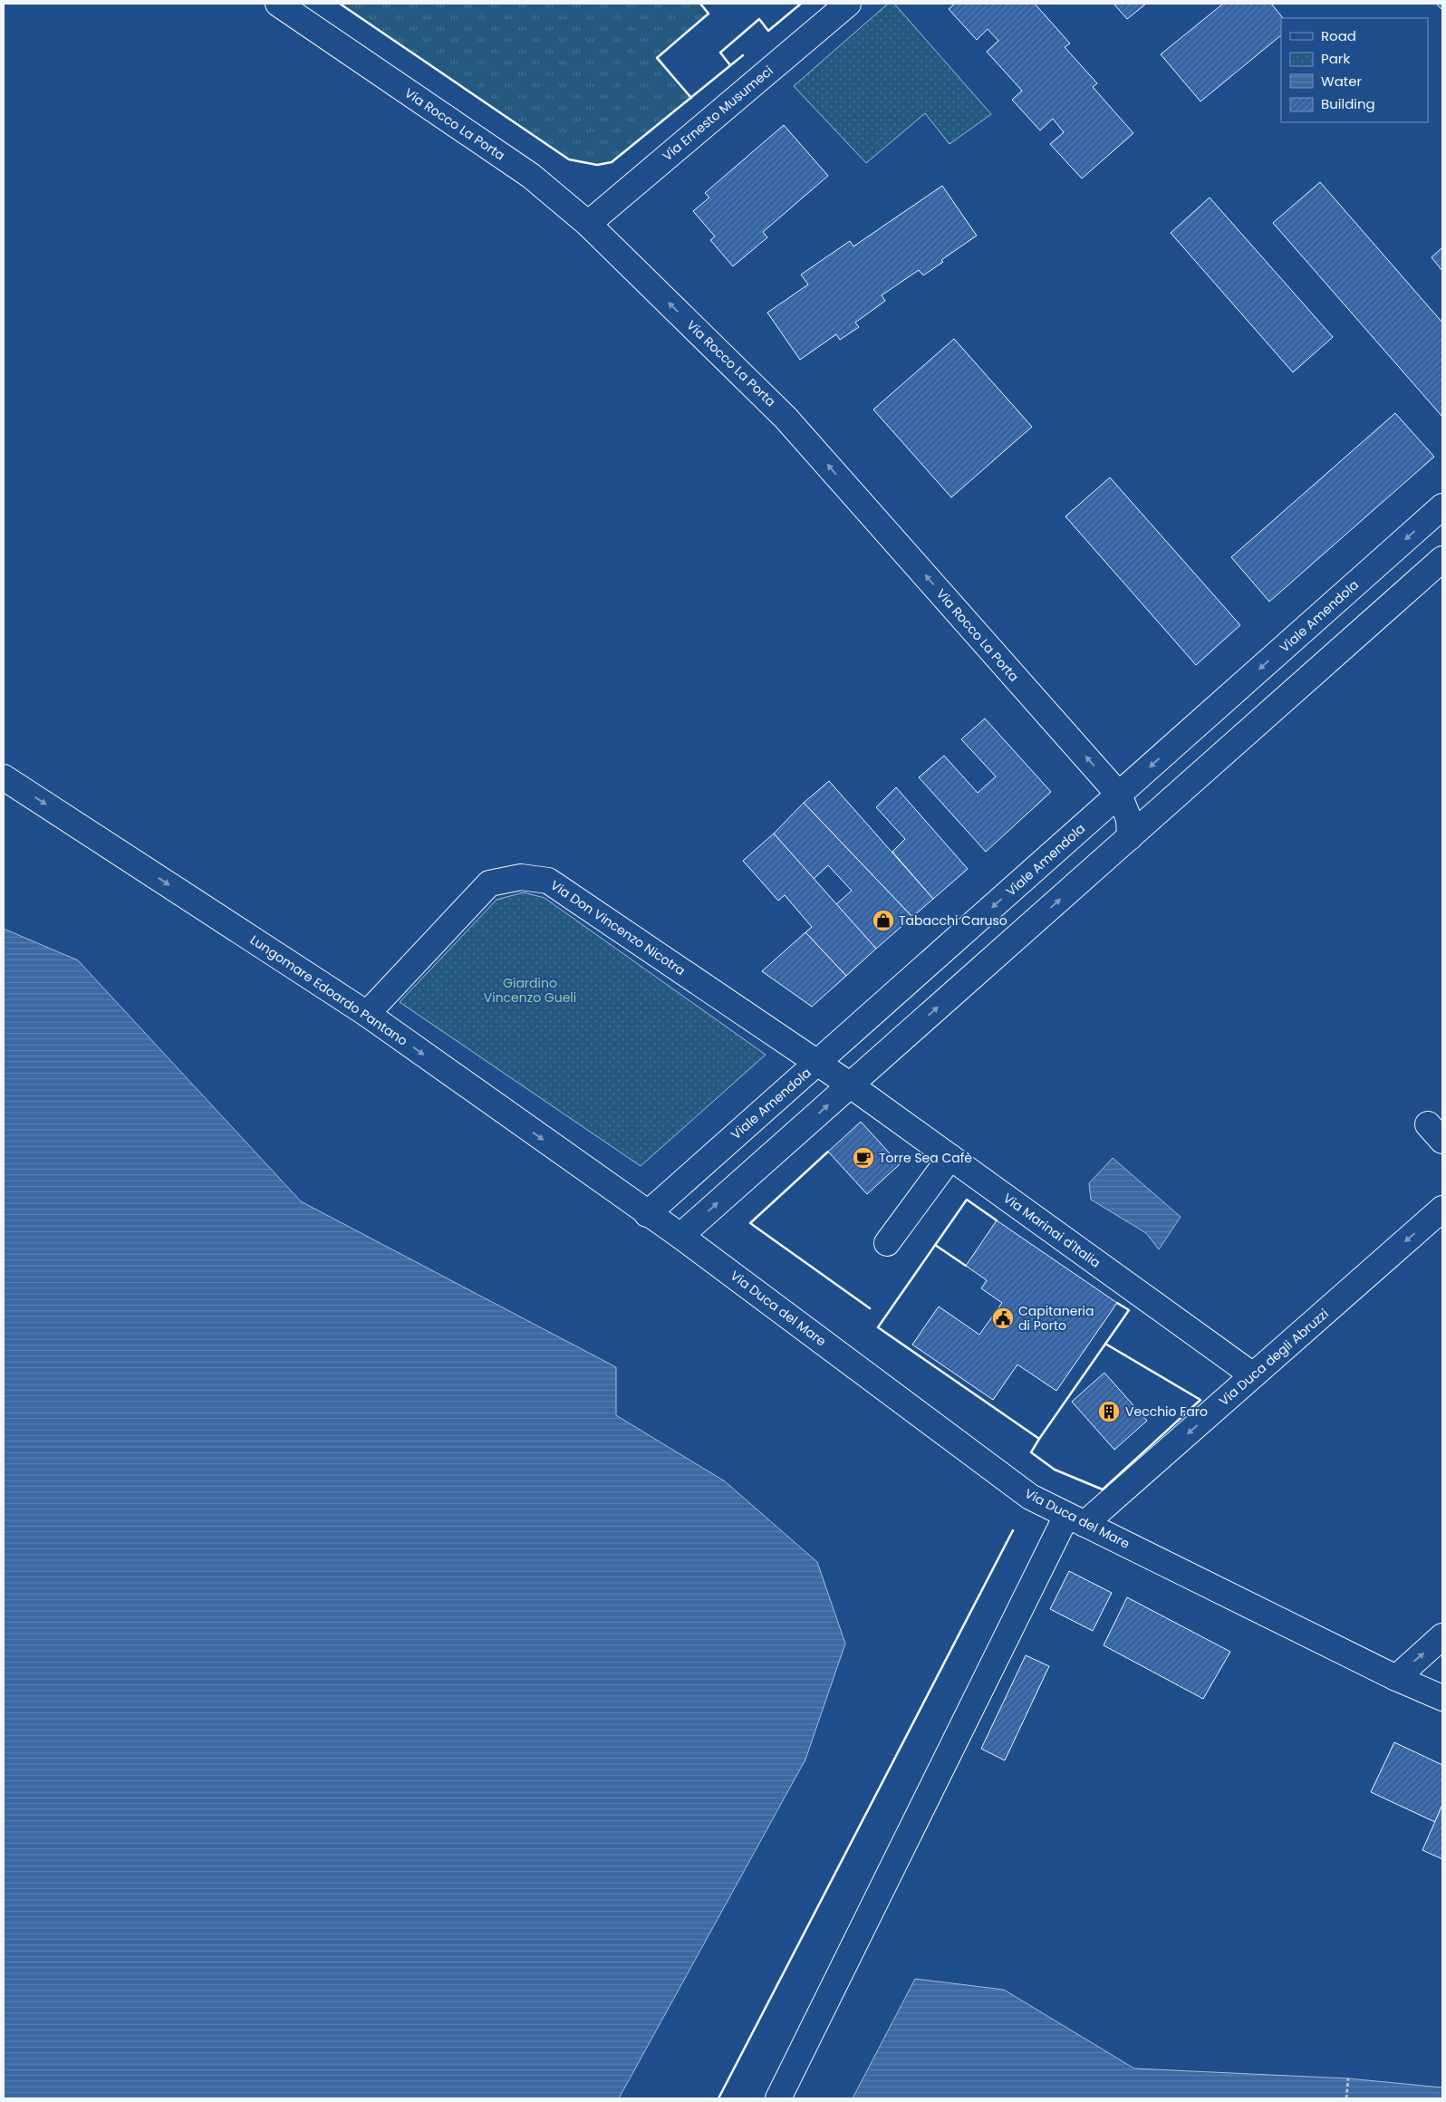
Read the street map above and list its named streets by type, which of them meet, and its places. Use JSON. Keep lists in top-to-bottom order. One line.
{"streets":{"street":["Via Ernesto Musumeci","Via Rocco La Porta","Viale Amendola","Via Don Vincenzo Nicotra","Lungomare Edoardo Pantano","Via Marinai d'Italia","Via Duca del Mare","Via Duca degli Abruzzi"]},"crossings":[["Via Ernesto Musumeci","Via Rocco La Porta"],["Via Rocco La Porta","Viale Amendola"],["Viale Amendola","Via Don Vincenzo Nicotra"],["Viale Amendola","Lungomare Edoardo Pantano"],["Via Don Vincenzo Nicotra","Lungomare Edoardo Pantano"],["Via Don Vincenzo Nicotra","Via Marinai d'Italia"],["Lungomare Edoardo Pantano","Via Duca del Mare"],["Via Marinai d'Italia","Via Duca degli Abruzzi"],["Via Duca del Mare","Via Duca degli Abruzzi"]],"one_way":["Via Rocco La Porta","Lungomare Edoardo Pantano","Via Duca degli Abruzzi"],"parks":["Giardino Vincenzo Gueli"],"places":{"shop":["Tabacchi Caruso"],"cafe":["Torre Sea Cafè"],"public building":["Capitaneria di Porto"],"building":["Vecchio Faro"]},"legend":["Road","Park","Water","Building"]}
